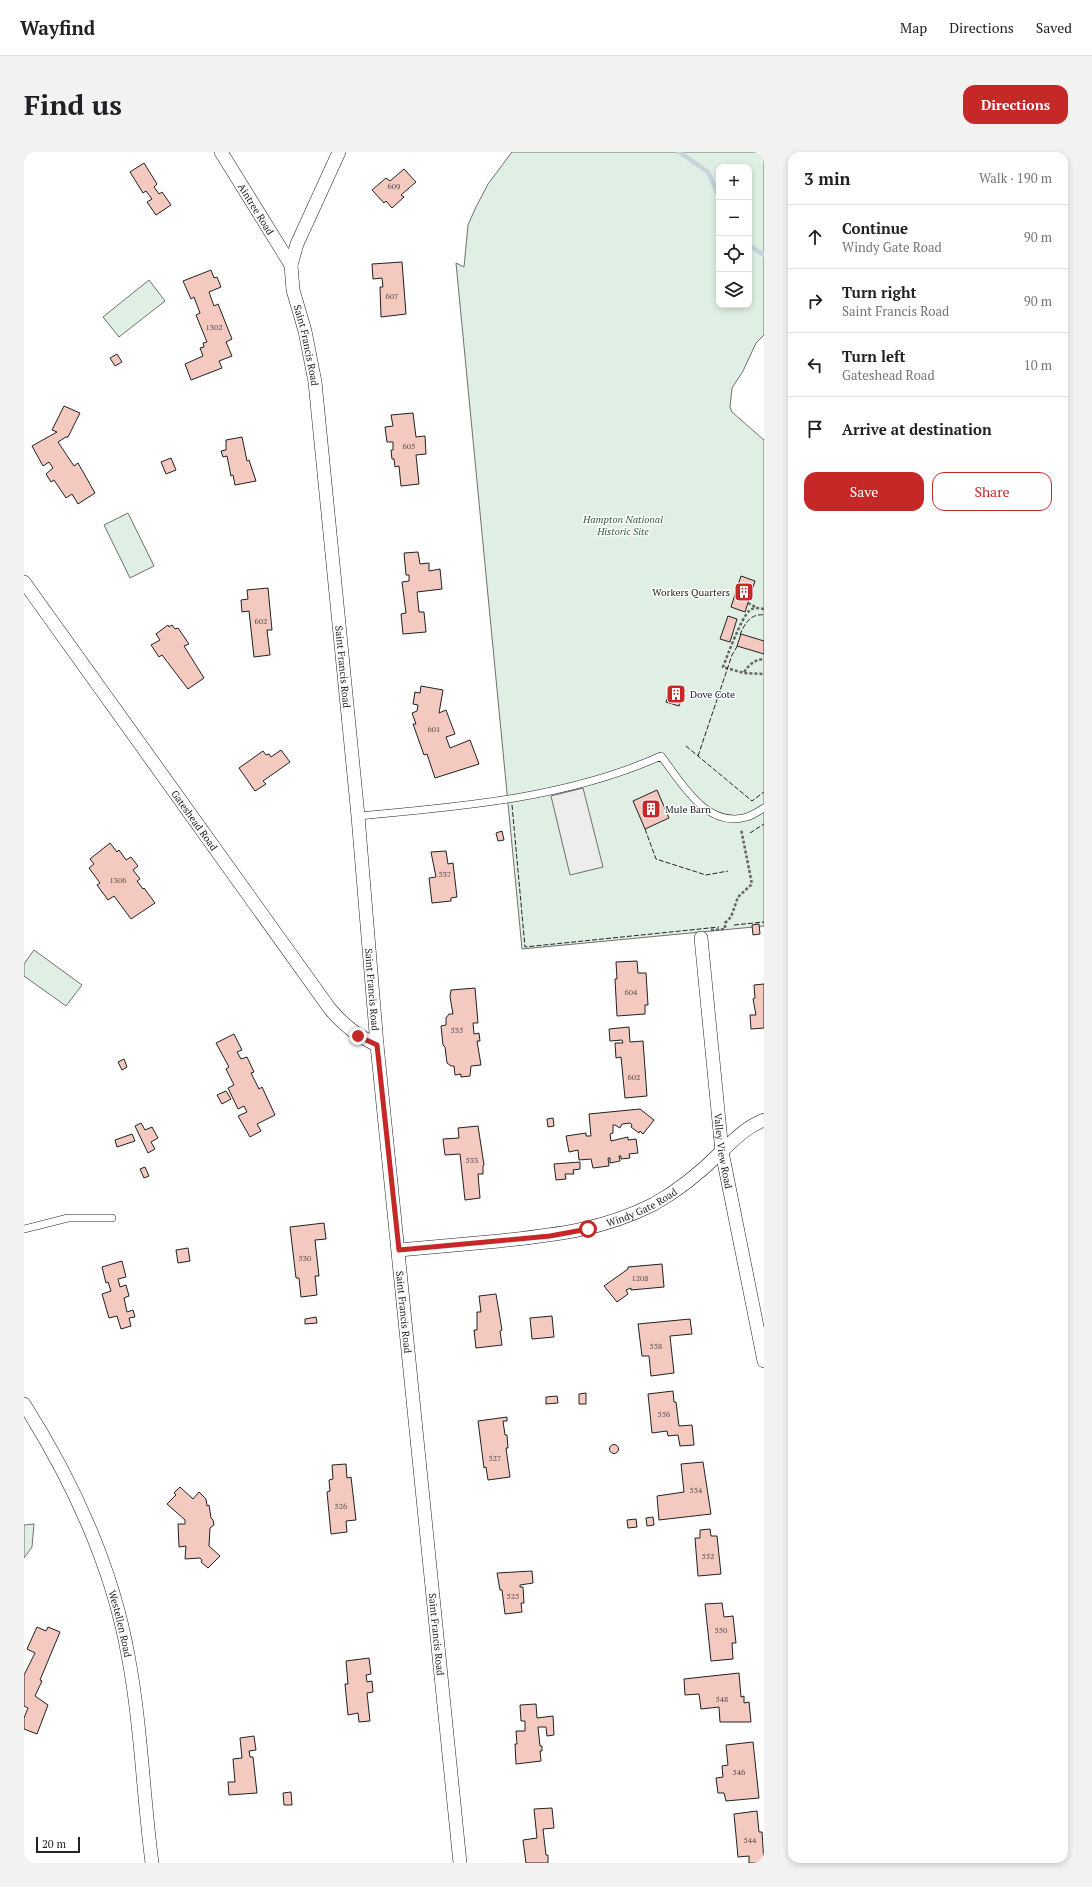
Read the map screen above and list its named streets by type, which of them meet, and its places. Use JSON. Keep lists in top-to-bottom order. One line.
{"streets":{"street":["Aintree Road","Saint Francis Road","Gateshead Road","Valley View Road","Windy Gate Road","Westellen Road"]},"crossings":[["Aintree Road","Saint Francis Road"],["Saint Francis Road","Gateshead Road"],["Saint Francis Road","Windy Gate Road"],["Valley View Road","Windy Gate Road"]],"parks":["Hampton National Historic Site"],"places":{"building":["Workers Quarters","Dove Cote","Mule Barn"]},"house_numbers":["609","607","1302","605","602","601","537","1306","604","535","602","533","530","1208","558","556","527","554","526","552","525","550","548","546","544"],"scale_bar":"20 m","page":{"header":"Wayfind","nav":["Map","Directions","Saved"],"buttons":["Directions",["Save","Share"]],"title":"Find us","heading":["3 min","Walk · 190 m"],"map_buttons":["+","−"],"list":[["Continue","Windy Gate Road","90 m"],["Turn right","Saint Francis Road","90 m"],["Turn left","Gateshead Road","10 m"],"Arrive at destination"],"scale":"20 m"}}
